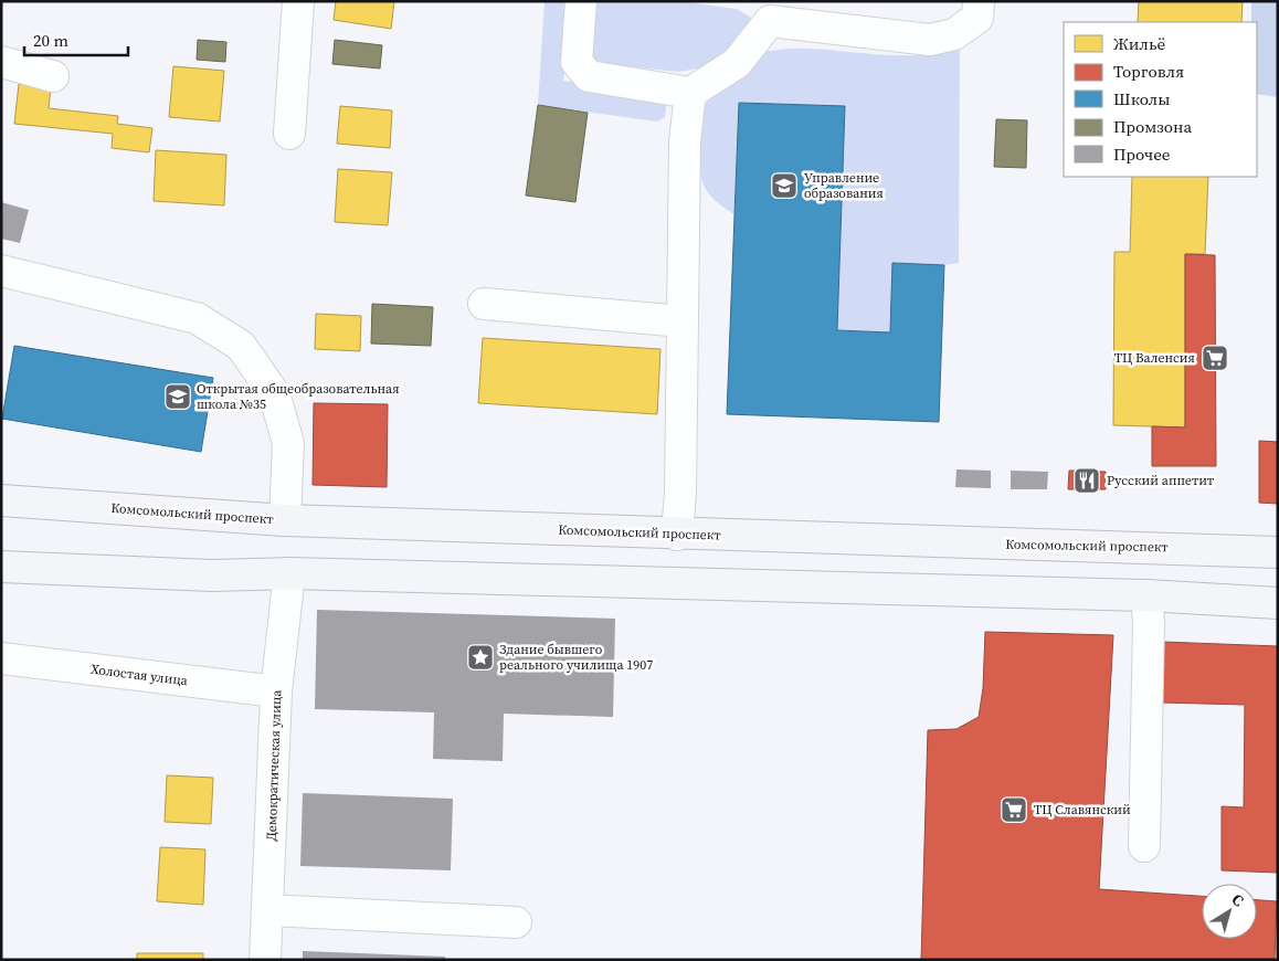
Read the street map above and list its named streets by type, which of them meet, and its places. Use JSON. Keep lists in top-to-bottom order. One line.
{"streets":{"main road":["Комсомольский проспект"],"street":["Холостая улица","Демократическая улица"]},"crossings":[["Холостая улица","Демократическая улица"]],"places":{"school or university":["Управление образования","Открытая общеобразовательная школа №35"],"supermarket":["ТЦ Валенсия","ТЦ Славянский"],"restaurant":["Русский аппетит"],"place":["Здание бывшего реального училища 1907"]},"legend":["Жильё","Торговля","Школы","Промзона","Прочее"],"scale_bar":"20 m","north":"top right"}
